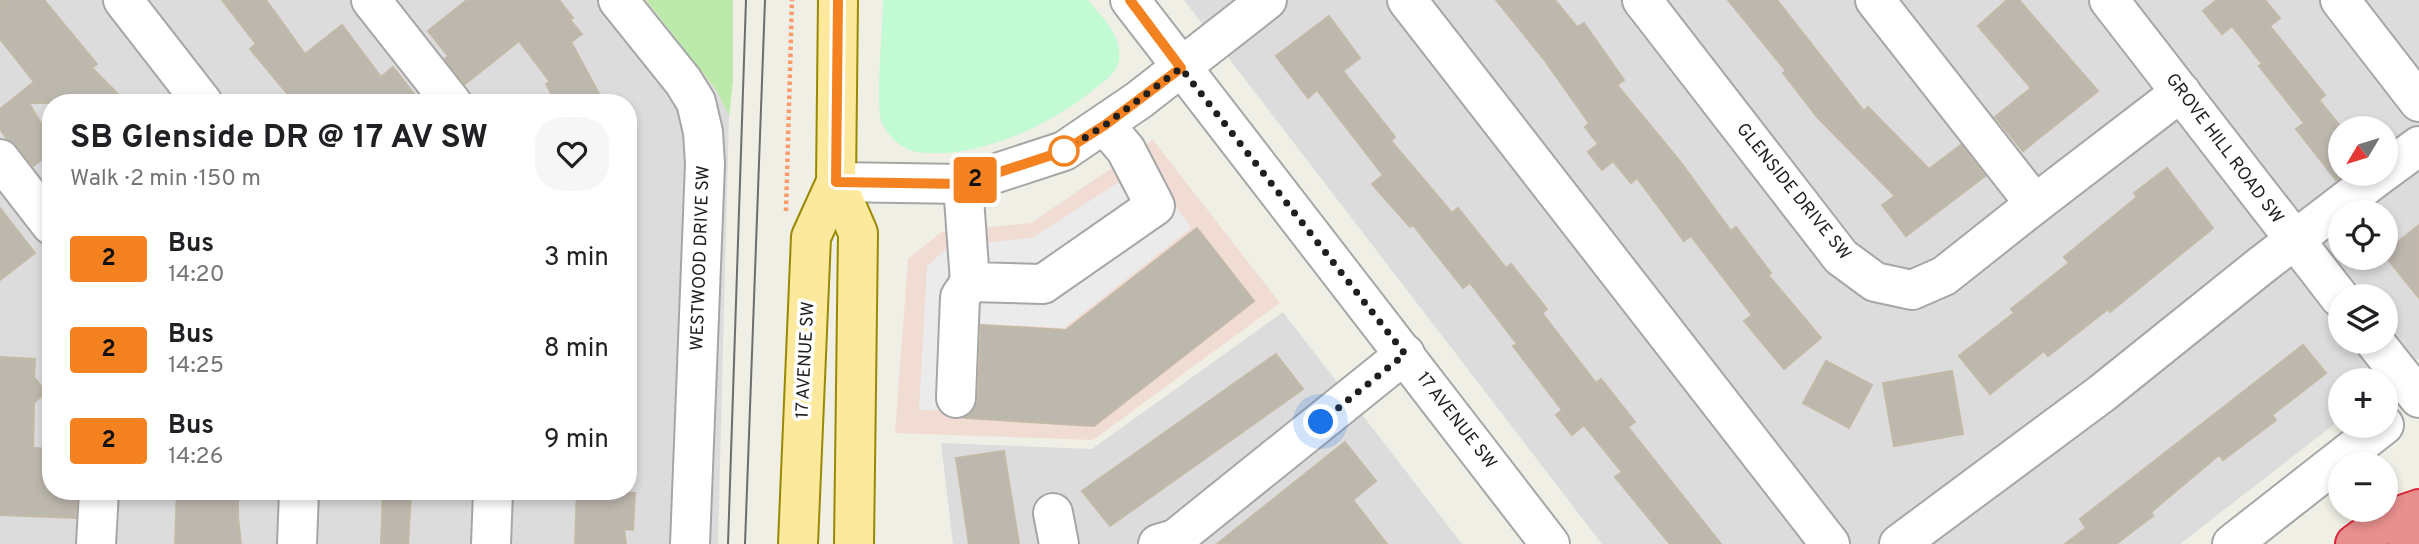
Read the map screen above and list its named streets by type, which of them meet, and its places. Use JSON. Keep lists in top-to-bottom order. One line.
{"streets":{"main road":["17 AVENUE SW"],"street":["GROVE HILL ROAD SW","GLENSIDE DRIVE SW","WESTWOOD DRIVE SW"]},"crossings":[["GROVE HILL ROAD SW","GLENSIDE DRIVE SW"]],"lines":["bus line 2"],"north":"bottom left","page":{"on_map":"2","heading":["SB Glenside DR @ 17 AV SW","Walk · 2 min · 150 m"],"map_buttons":["+","−"],"list":[{"mark":"2","name":"Bus","note":"14:20","value":"3 min"},{"mark":"2","name":"Bus","note":"14:25","value":"8 min"},{"mark":"2","name":"Bus","note":"14:26","value":"9 min"}]}}
